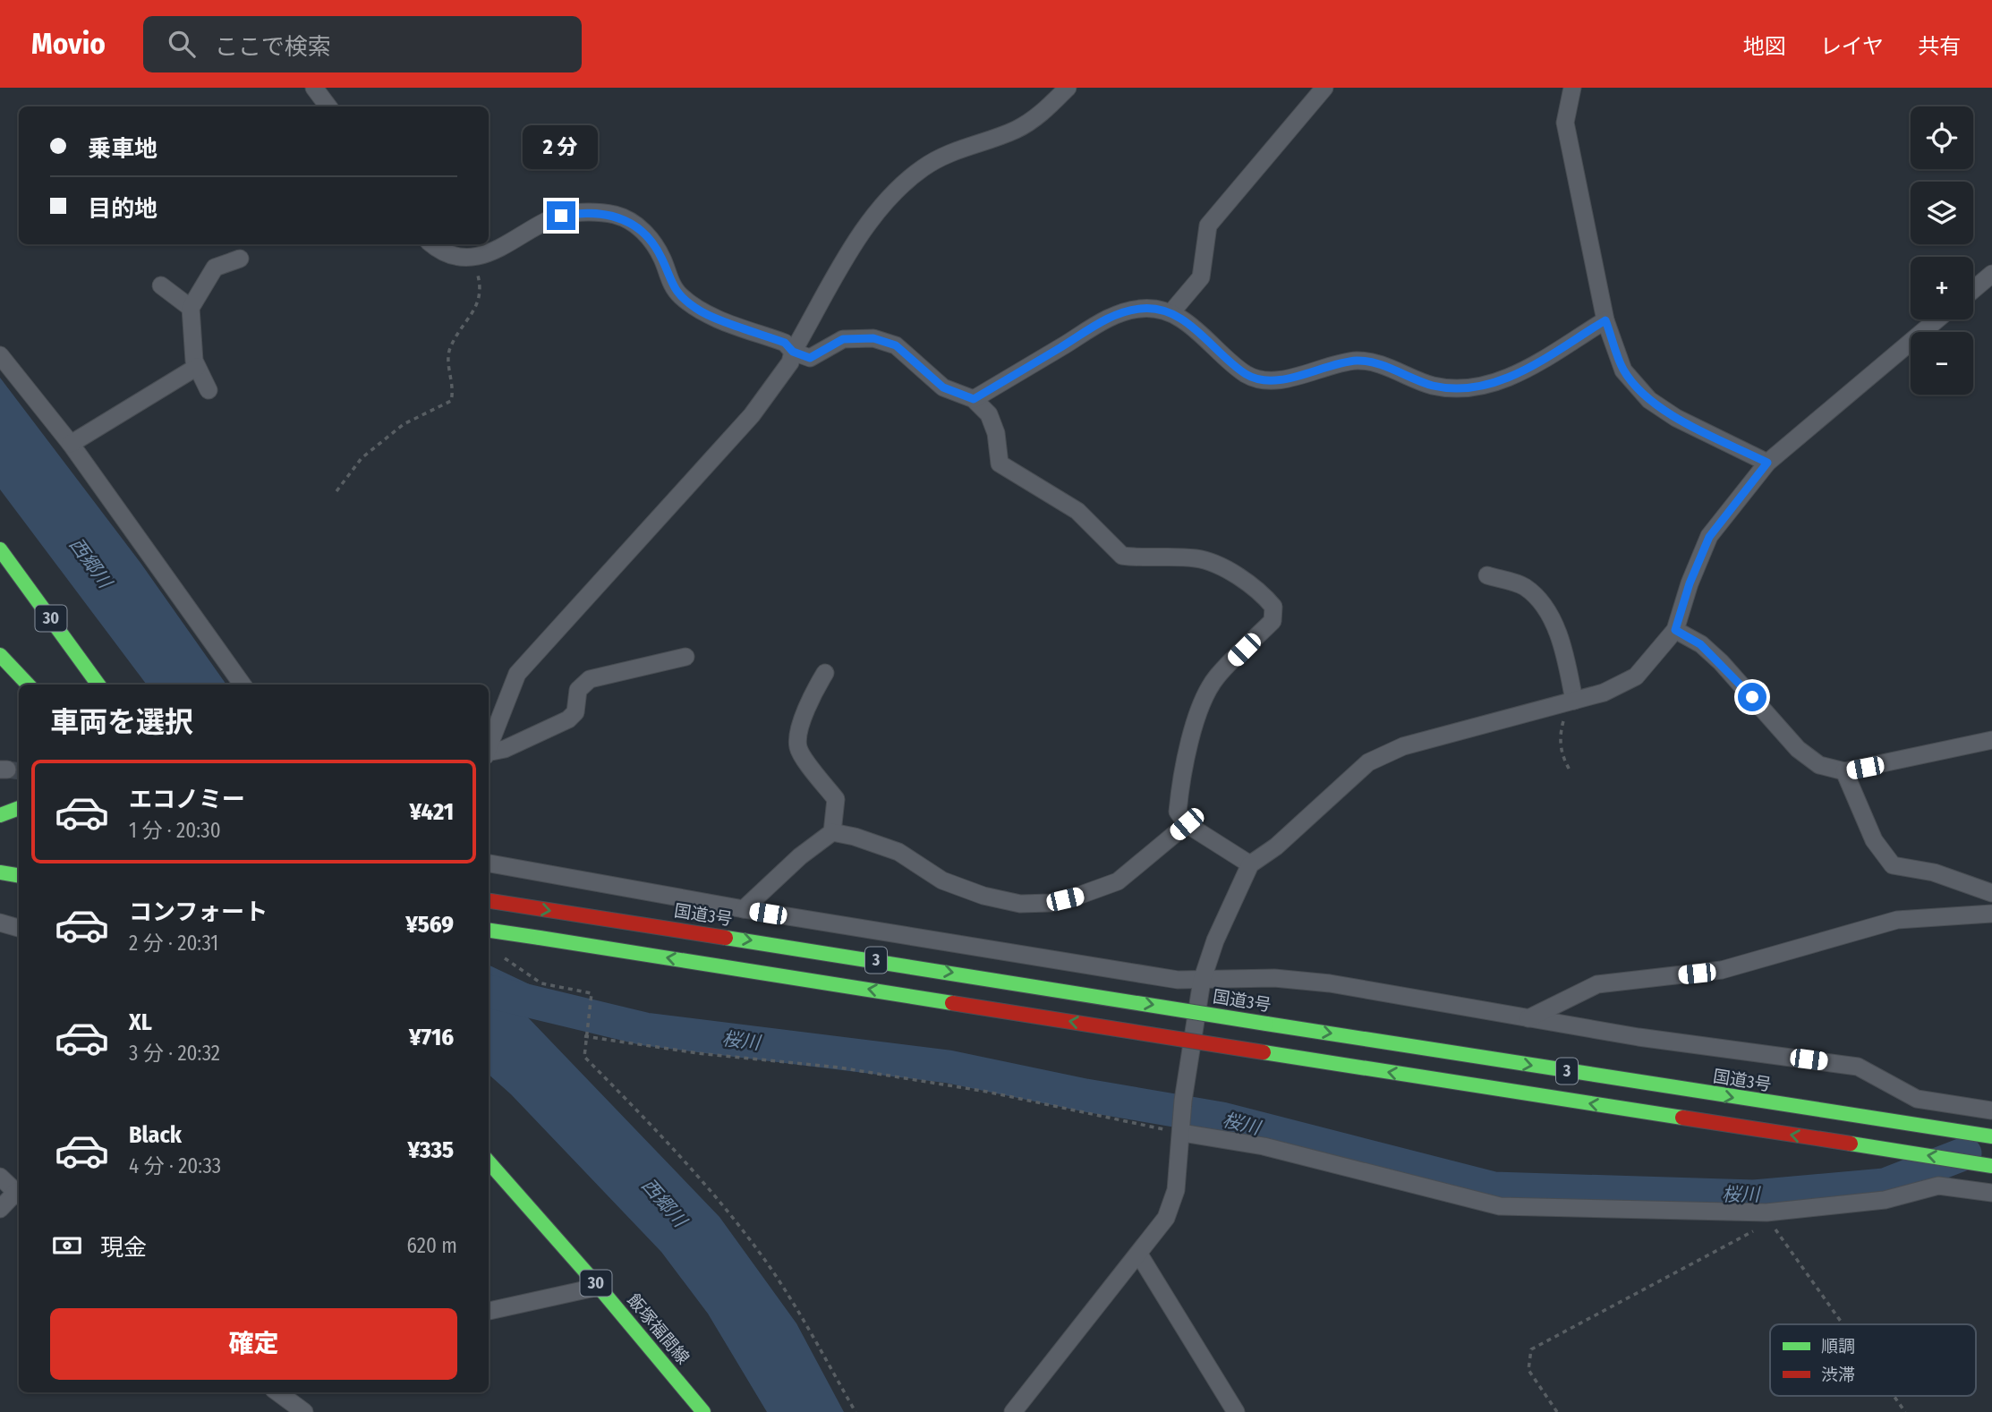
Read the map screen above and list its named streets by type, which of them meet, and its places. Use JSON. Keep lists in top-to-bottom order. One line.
{"streets":{"main road":["30","国道3号","3","飯塚福間線"]},"water":["西郷川","桜川"],"legend":["順調","渋滞"],"page":{"header":"Movio","search":"ここで検索","nav":["地図","レイヤ","共有"],"map_buttons":["+","−"],"banner":["乗車地","目的地"],"bubble":"2 分","heading":"車両を選択","list":[{"name":"エコノミー","note":"1 分 · 20:30","value":"¥421"},{"name":"コンフォート","note":"2 分 · 20:31","value":"¥569"},{"name":"XL","note":"3 分 · 20:32","value":"¥716"},{"name":"Black","note":"4 分 · 20:33","value":"¥335"}],"pay":["現金","620 m"],"buttons":"確定"}}
